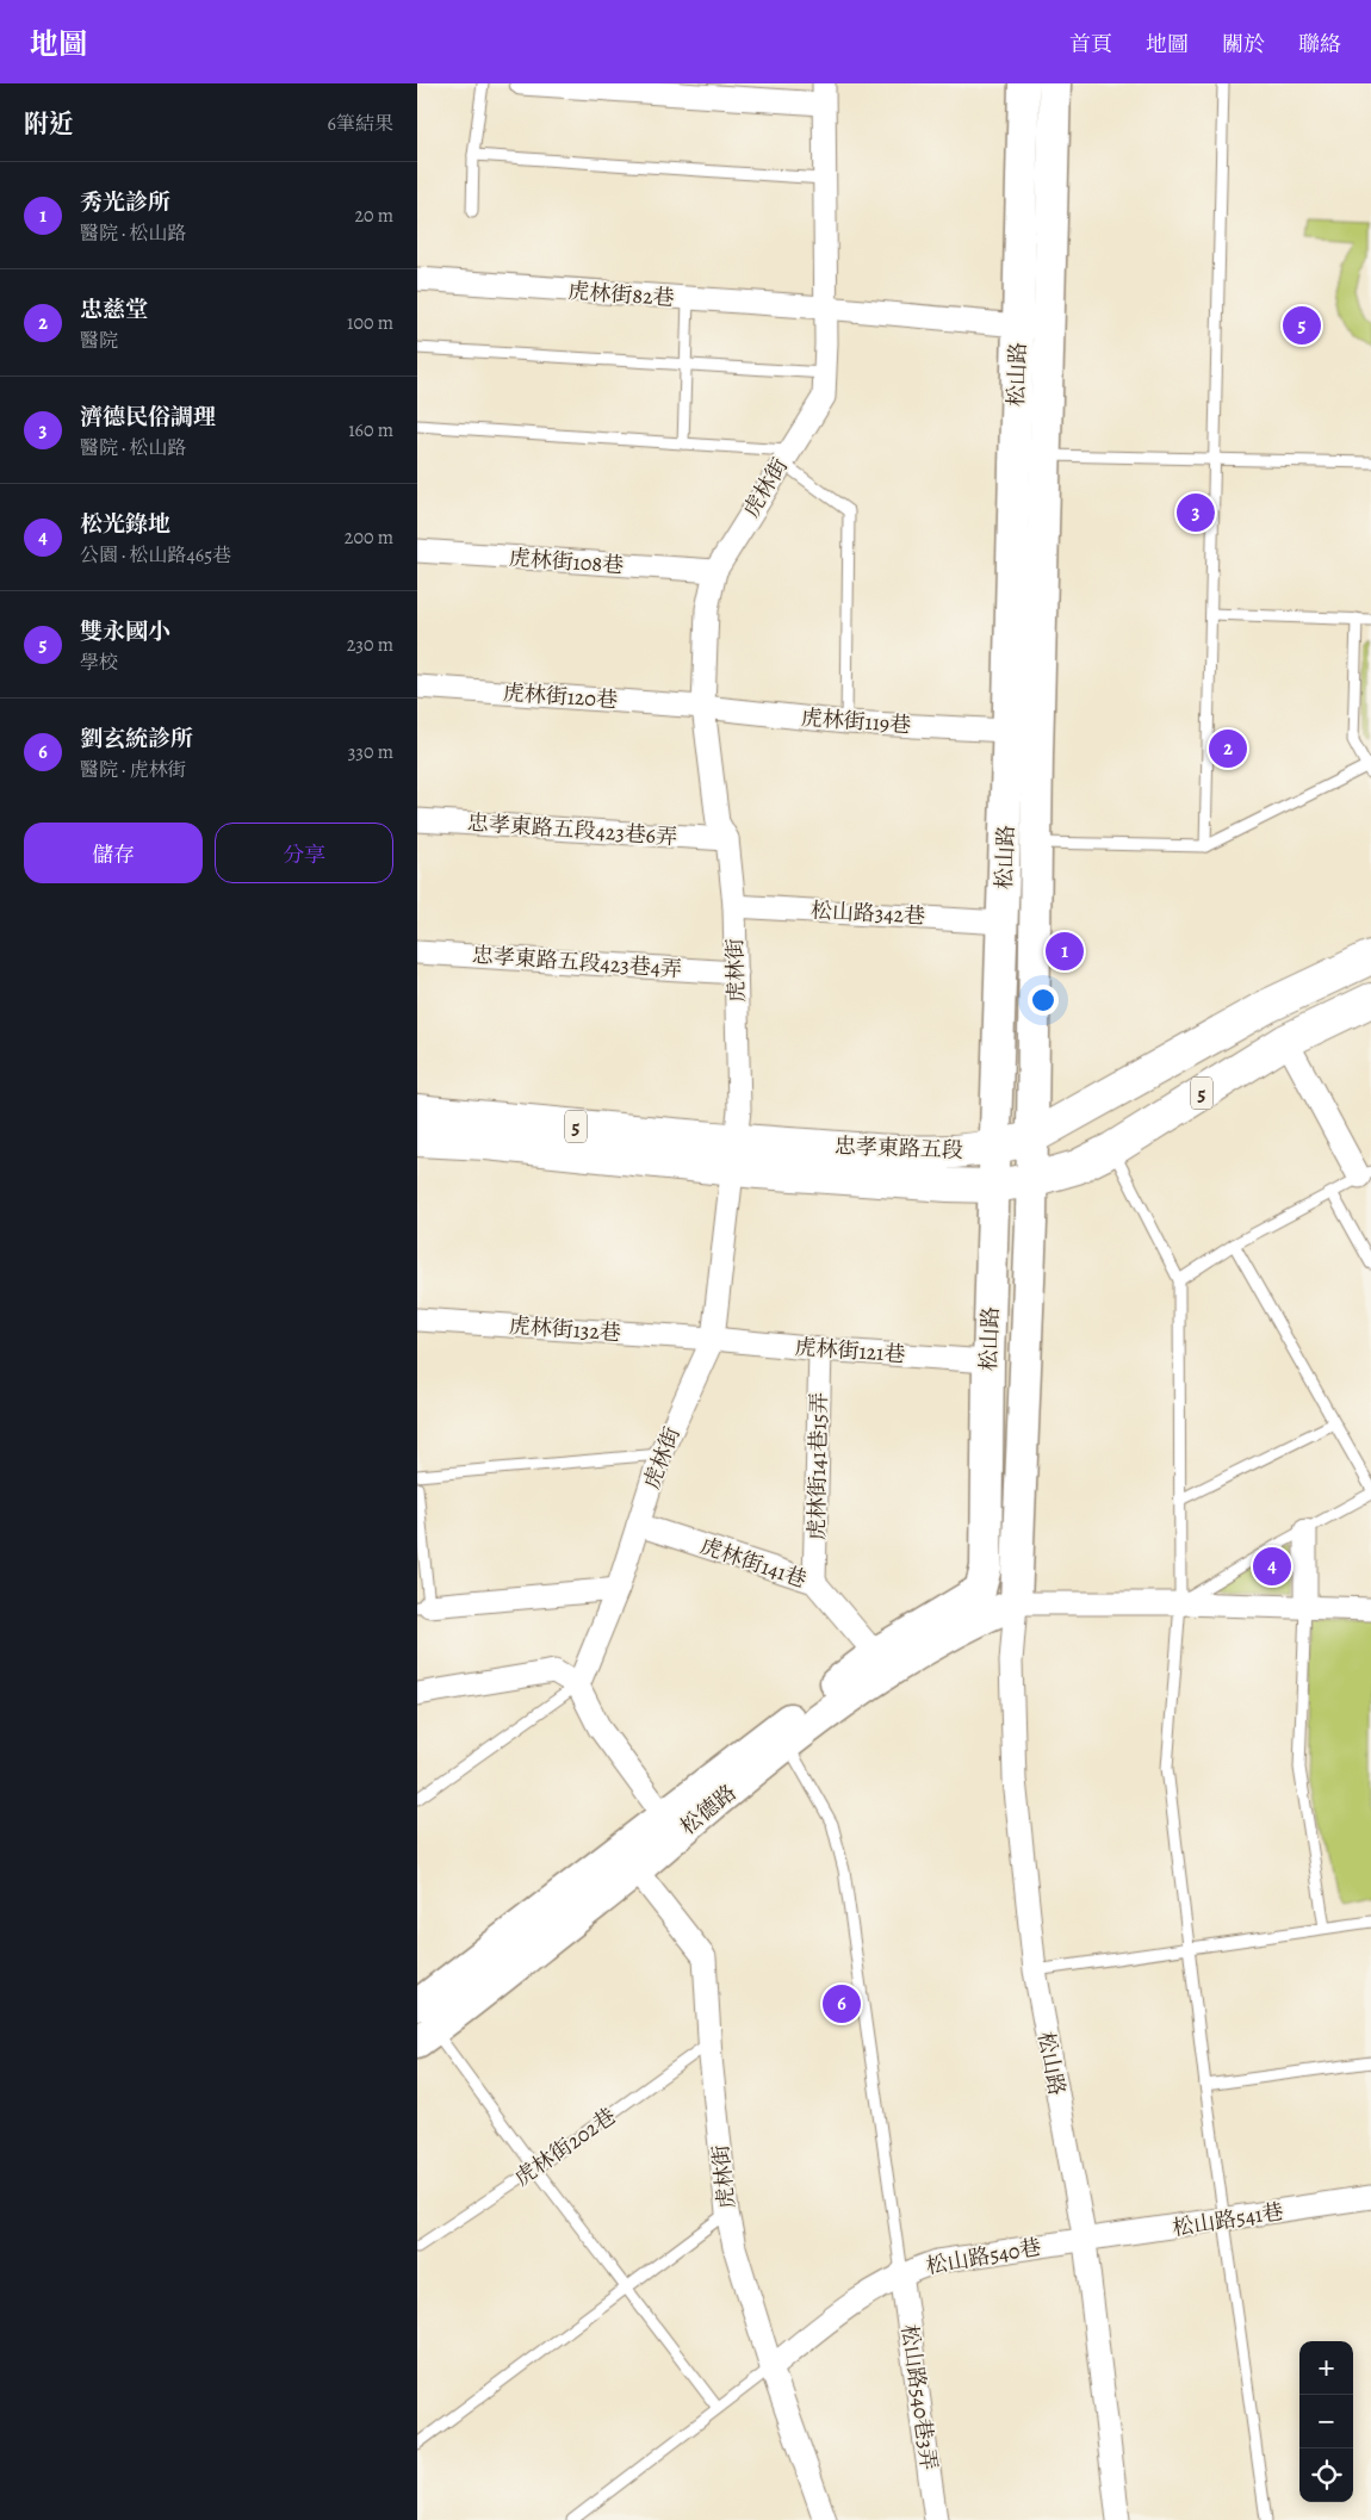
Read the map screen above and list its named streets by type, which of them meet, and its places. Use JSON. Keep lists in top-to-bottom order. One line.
{"streets":{"main road":["松山路","5","忠孝東路五段","松德路"],"street":["虎林街82巷","虎林街","虎林街108巷","虎林街120巷","虎林街119巷","忠孝東路五段423巷6弄","松山路342巷","忠孝東路五段423巷4弄","虎林街132巷","虎林街121巷","虎林街141巷15弄","虎林街141巷","松山路541巷","松山路540巷","松山路540巷3弄"],"lane":["虎林街202巷"]},"crossings":[["虎林街82巷","松山路"],["虎林街82巷","虎林街"],["松山路","虎林街119巷"],["松山路","松山路342巷"],["松山路","忠孝東路五段"],["松山路","虎林街121巷"],["松山路","松德路"],["松山路","松山路541巷"],["松山路","松山路540巷"],["虎林街","虎林街108巷"],["虎林街","虎林街120巷"],["虎林街","虎林街119巷"],["虎林街","忠孝東路五段423巷6弄"],["虎林街","松山路342巷"],["虎林街","忠孝東路五段423巷4弄"],["虎林街","忠孝東路五段"],["虎林街","虎林街132巷"],["虎林街","虎林街121巷"],["虎林街","虎林街141巷"],["虎林街","松德路"],["虎林街","虎林街202巷"],["虎林街","松山路540巷"],["虎林街120巷","虎林街119巷"],["虎林街132巷","虎林街121巷"],["虎林街121巷","虎林街141巷15弄"],["虎林街141巷15弄","虎林街141巷"],["虎林街141巷","松德路"],["松山路541巷","松山路540巷"],["松山路540巷","松山路540巷3弄"]],"page":{"header":"地圖","nav":["首頁","地圖","關於","聯絡"],"heading":["附近","6筆結果"],"list":[{"mark":"1","name":"秀光診所","note":"醫院 · 松山路","value":"20 m"},{"mark":"2","name":"忠慈堂","note":"醫院","value":"100 m"},{"mark":"3","name":"濟德民俗調理","note":"醫院 · 松山路","value":"160 m"},{"mark":"4","name":"松光錄地","note":"公園 · 松山路465巷","value":"200 m"},{"mark":"5","name":"雙永國小","note":"學校","value":"230 m"},{"mark":"6","name":"劉玄統診所","note":"醫院 · 虎林街","value":"330 m"}],"pins":["5","3","2","1","4","6"],"buttons":["儲存","分享"],"map_buttons":["+","−"]}}
